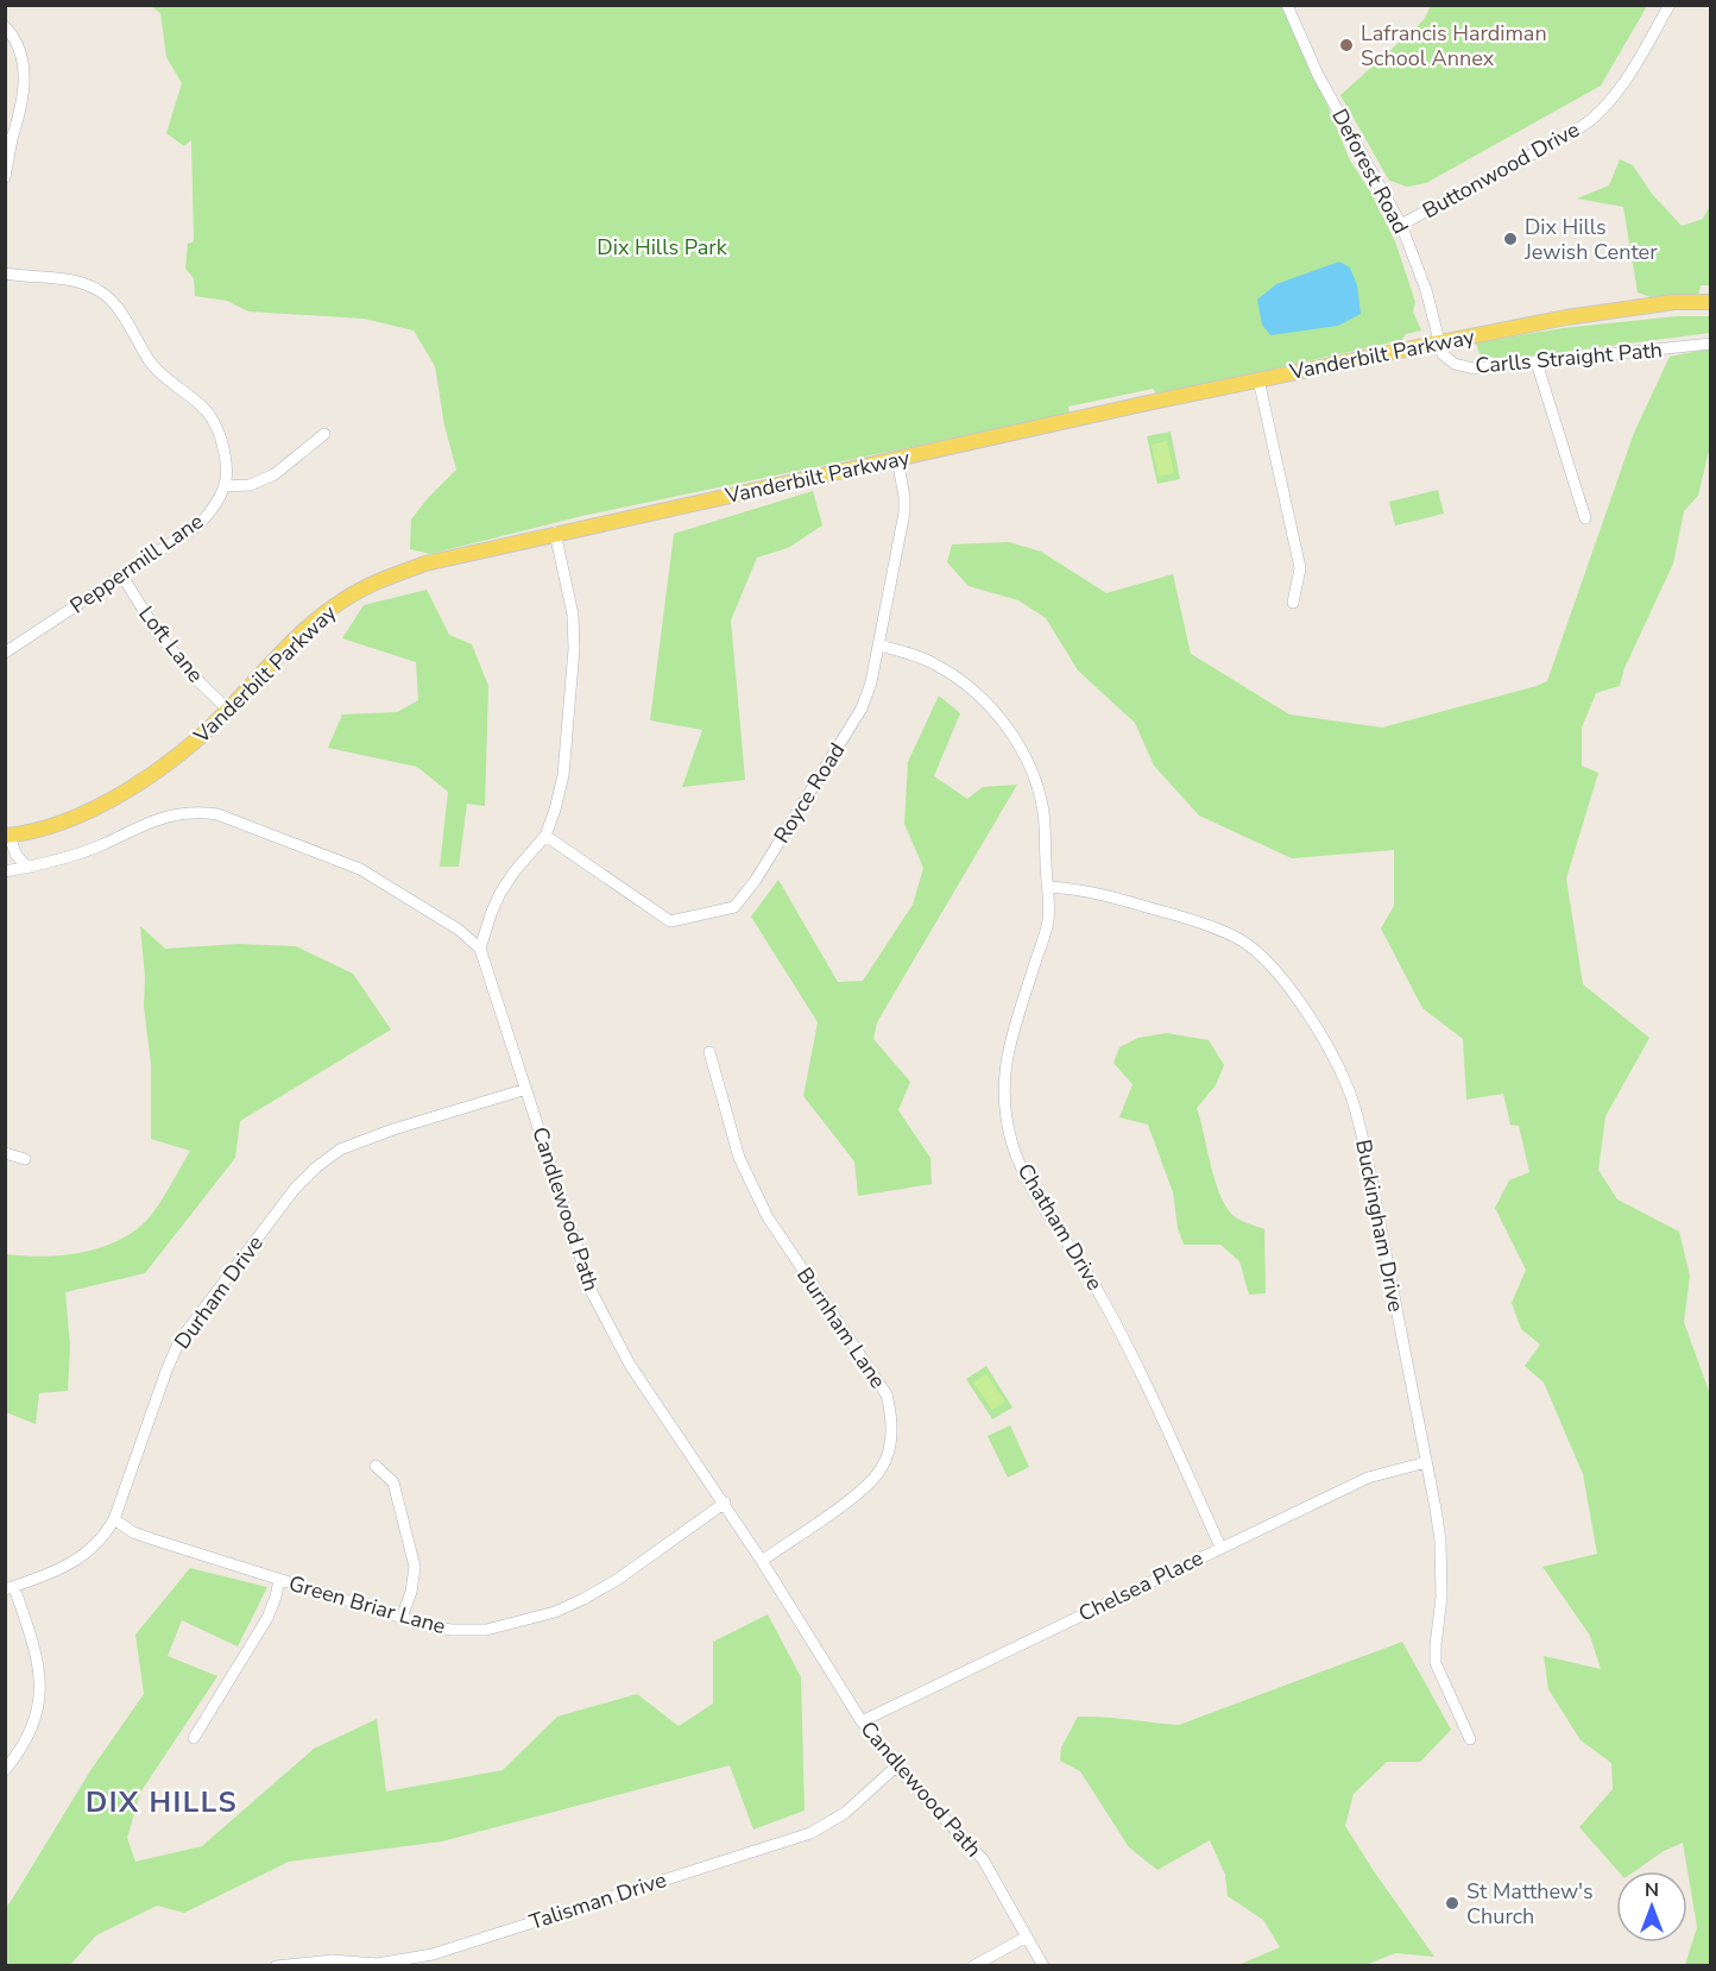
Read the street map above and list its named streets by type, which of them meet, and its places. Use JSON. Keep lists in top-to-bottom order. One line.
{"streets":{"main road":["Vanderbilt Parkway"],"street":["Buttonwood Drive","Deforest Road","Carlls Straight Path","Peppermill Lane","Loft Lane","Royce Road","Candlewood Path","Buckingham Drive","Chatham Drive","Durham Drive","Burnham Lane","Chelsea Place","Green Briar Lane","Talisman Drive"]},"crossings":[["Buttonwood Drive","Deforest Road"],["Deforest Road","Vanderbilt Parkway"],["Deforest Road","Carlls Straight Path"],["Vanderbilt Parkway","Carlls Straight Path"],["Vanderbilt Parkway","Loft Lane"],["Vanderbilt Parkway","Royce Road"],["Peppermill Lane","Loft Lane"],["Royce Road","Chatham Drive"],["Candlewood Path","Durham Drive"],["Candlewood Path","Burnham Lane"],["Candlewood Path","Chelsea Place"],["Candlewood Path","Green Briar Lane"],["Candlewood Path","Talisman Drive"],["Buckingham Drive","Chatham Drive"],["Buckingham Drive","Chelsea Place"],["Chatham Drive","Chelsea Place"],["Durham Drive","Green Briar Lane"]],"districts":["DIX HILLS"],"parks":["Dix Hills Park"],"places":["Lafrancis Hardiman School Annex","Dix Hills Jewish Center","St Matthew's Church"],"north":"top"}
